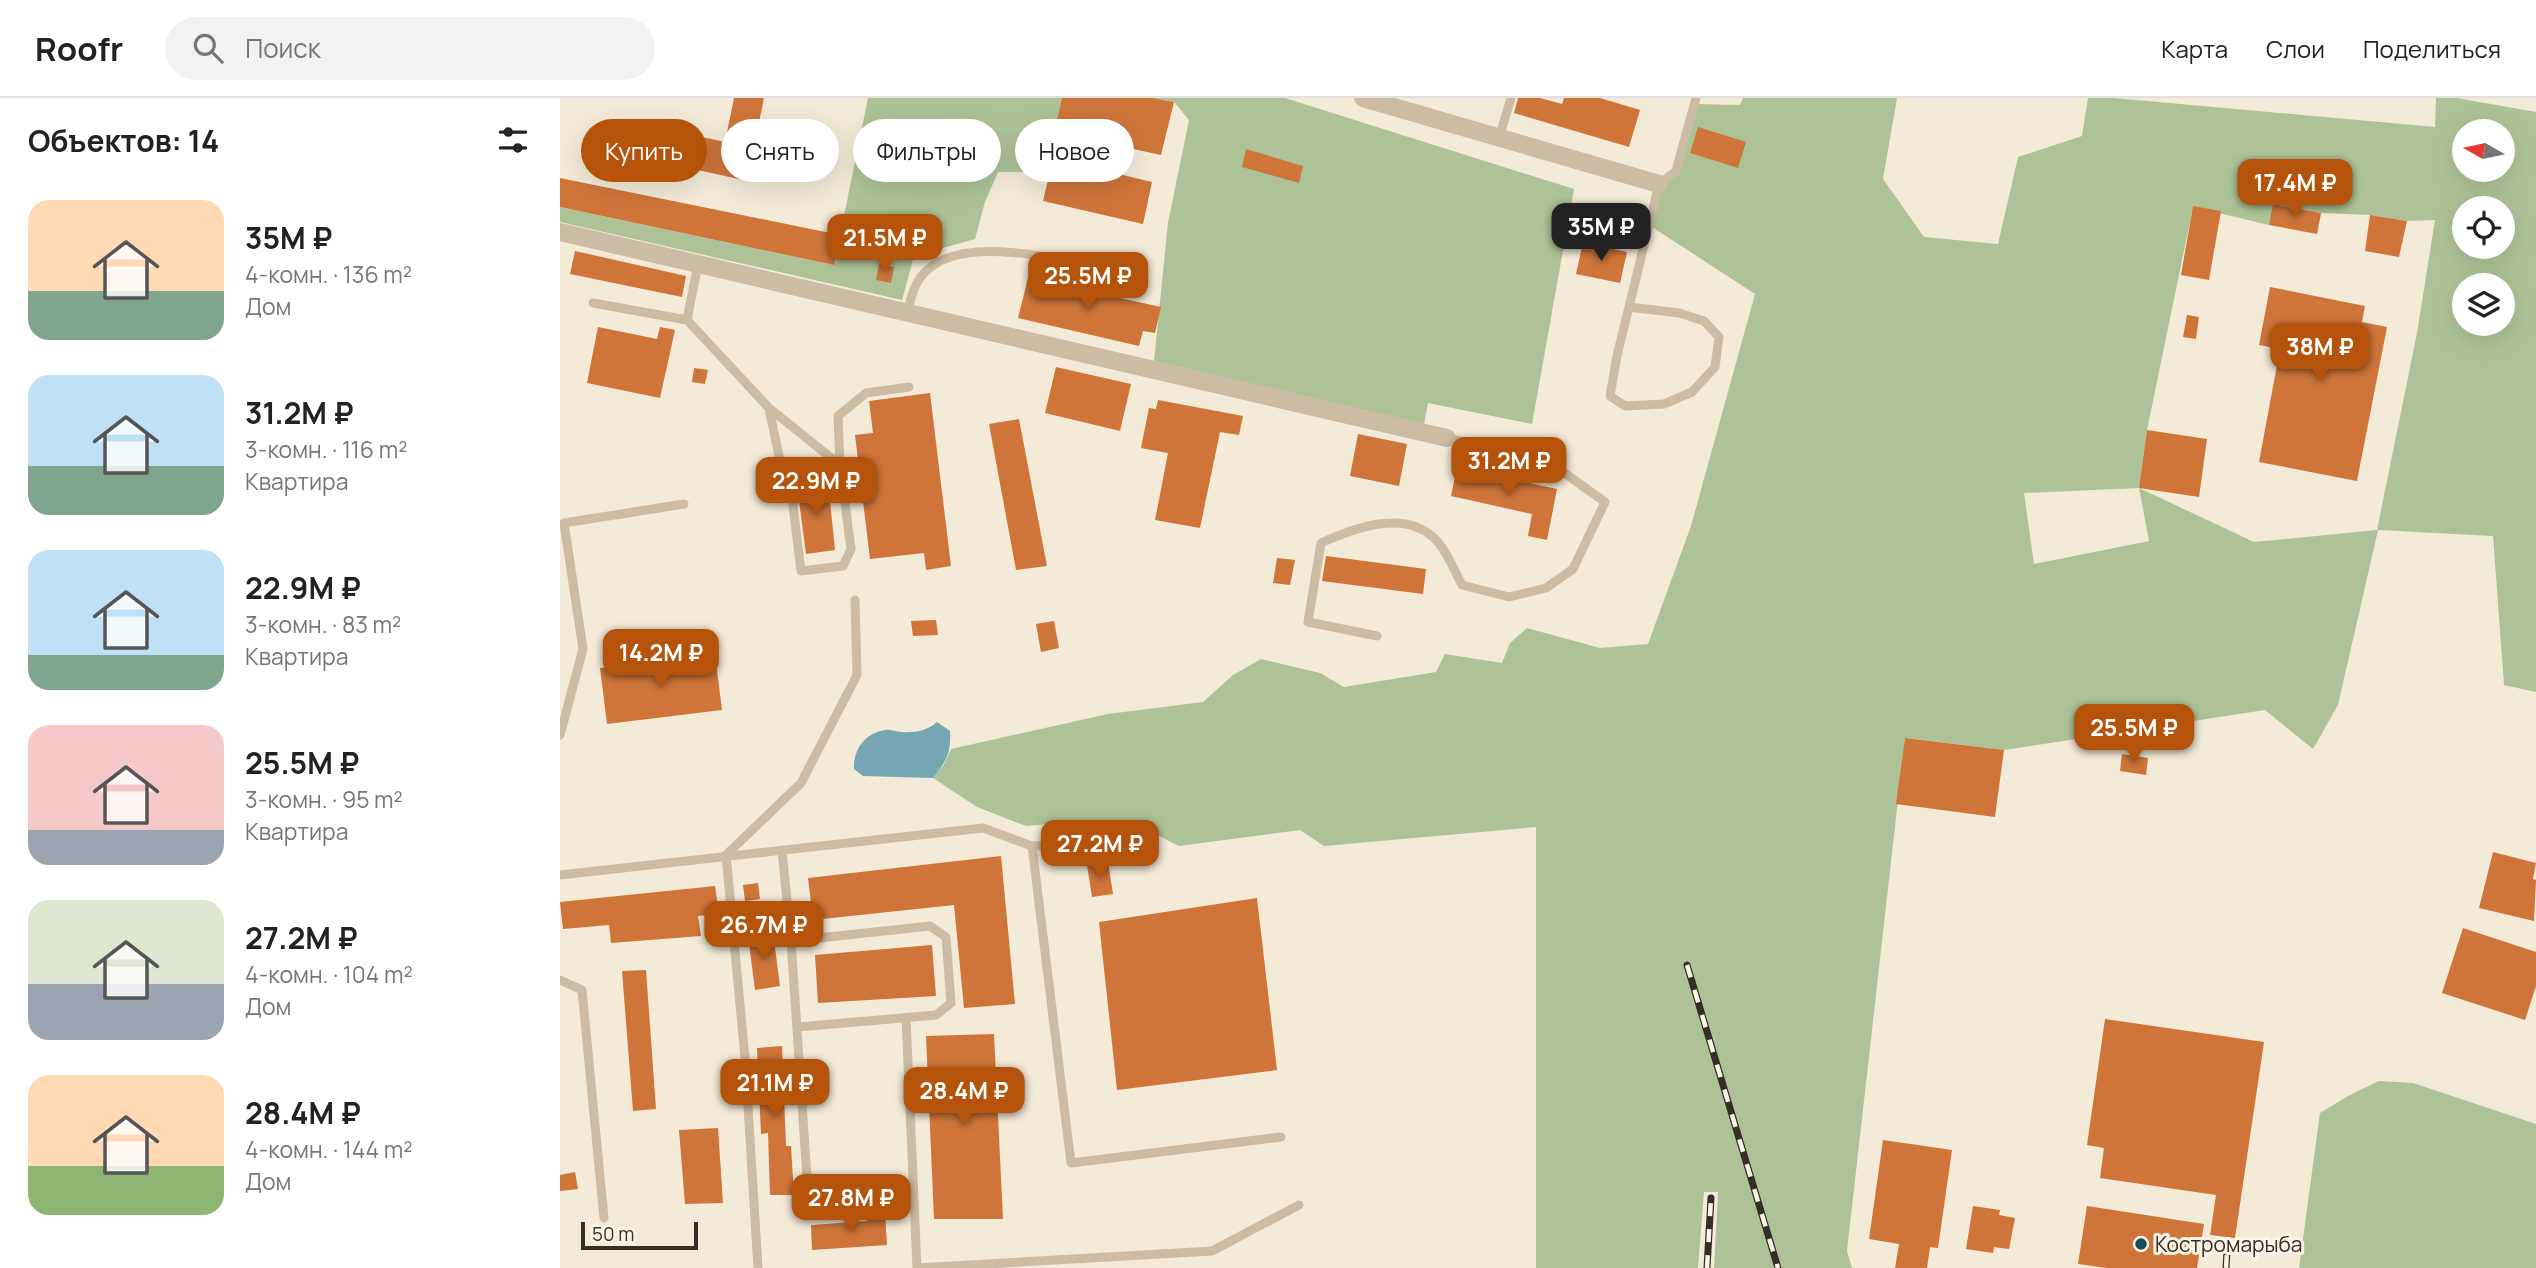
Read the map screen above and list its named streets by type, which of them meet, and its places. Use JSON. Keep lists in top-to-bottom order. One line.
{"places":["Костромарыба"],"scale_bar":"50 m","north":"left","page":{"header":"Roofr","search":"Поиск","nav":["Карта","Слои","Поделиться"],"heading":"Объектов: 14","chip":["Купить","Снять","Фильтры","Новое"],"price":["17.4M ₽","35M ₽","21.5M ₽","25.5M ₽","38M ₽","31.2M ₽","22.9M ₽","14.2M ₽","25.5M ₽","27.2M ₽","26.7M ₽","21.1M ₽","28.4M ₽","27.8M ₽"],"list":[{"name":"35M ₽","note":"4-комн. · 136 m² · Дом"},{"name":"31.2M ₽","note":"3-комн. · 116 m² · Квартира"},{"name":"22.9M ₽","note":"3-комн. · 83 m² · Квартира"},{"name":"25.5M ₽","note":"3-комн. · 95 m² · Квартира"},{"name":"27.2M ₽","note":"4-комн. · 104 m² · Дом"},{"name":"28.4M ₽","note":"4-комн. · 144 m² · Дом"}],"scale":"50 m"}}
